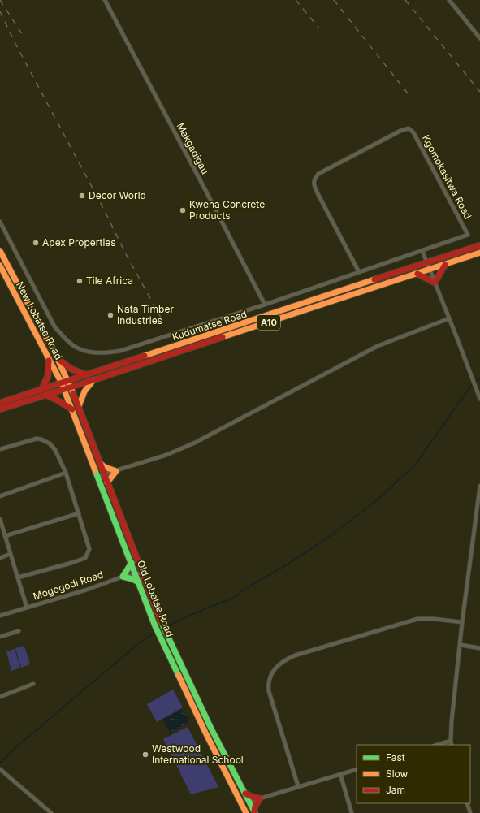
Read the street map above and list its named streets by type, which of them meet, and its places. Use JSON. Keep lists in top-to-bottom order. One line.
{"streets":{"main road":["New Lobatse Road","A10","Kudumatse Road","Old Lobatse Road"],"street":["Makgadigau","Kgomokasitwa Road","Mogogodi Road"]},"crossings":[["New Lobatse Road","Kudumatse Road"],["New Lobatse Road","Old Lobatse Road"],["Kudumatse Road","Old Lobatse Road"],["Mogogodi Road","Old Lobatse Road"]],"places":["Decor World","Kwena Concrete Products","Apex Properties","Tile Africa","Nata Timber Industries","Westwood International School"],"legend":["Fast","Slow","Jam"]}
